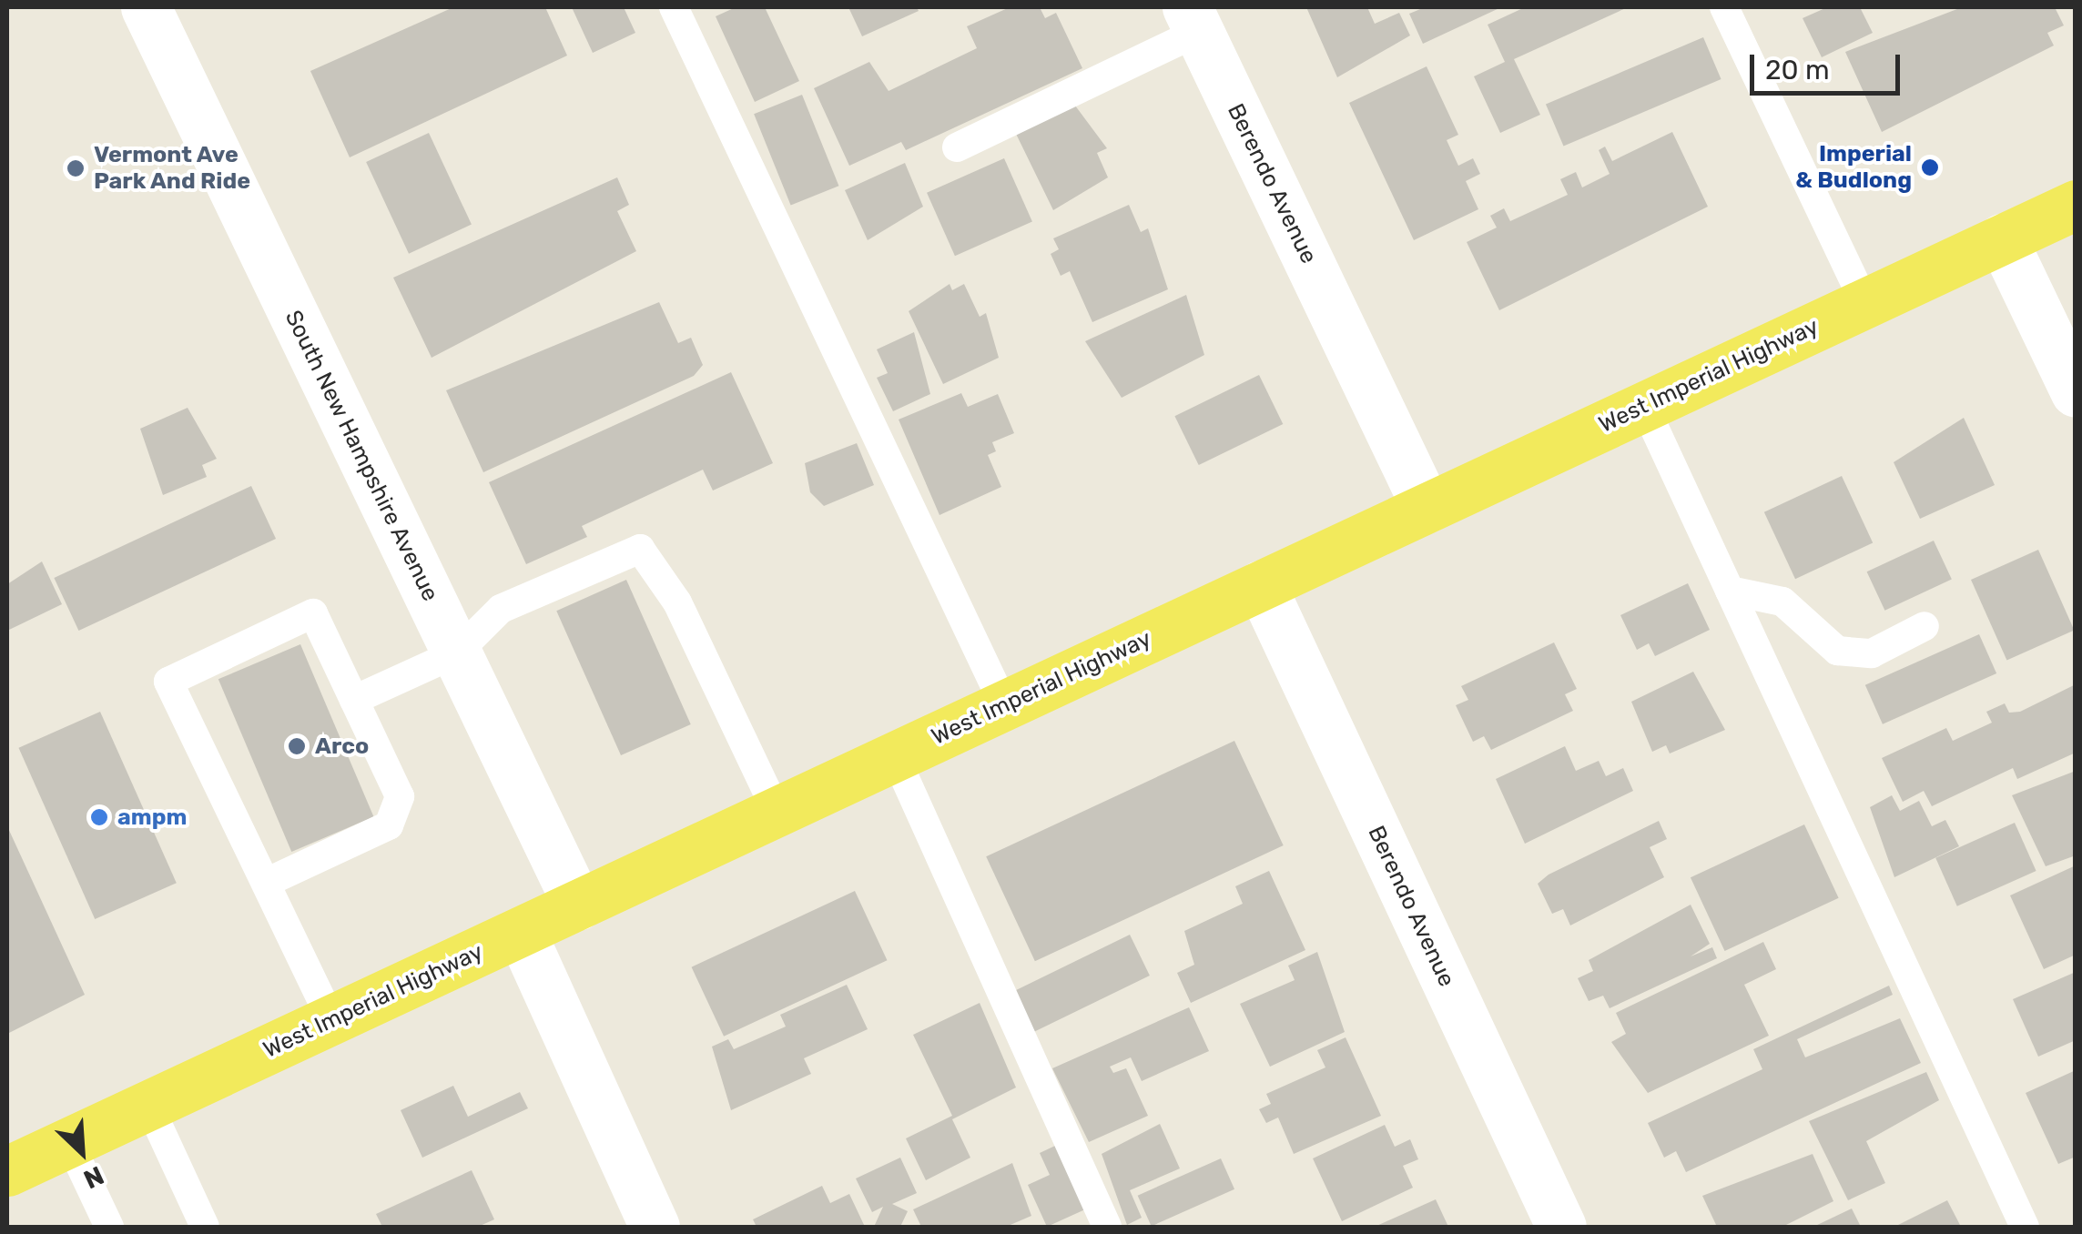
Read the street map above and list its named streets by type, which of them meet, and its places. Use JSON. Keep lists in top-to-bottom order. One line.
{"streets":{"main road":["West Imperial Highway"],"street":["Berendo Avenue","South New Hampshire Avenue"]},"crossings":[["Berendo Avenue","West Imperial Highway"],["West Imperial Highway","South New Hampshire Avenue"]],"places":["Imperial & Budlong","Vermont Ave Park And Ride","Arco","ampm"],"scale_bar":"20 m","north":"bottom right"}
